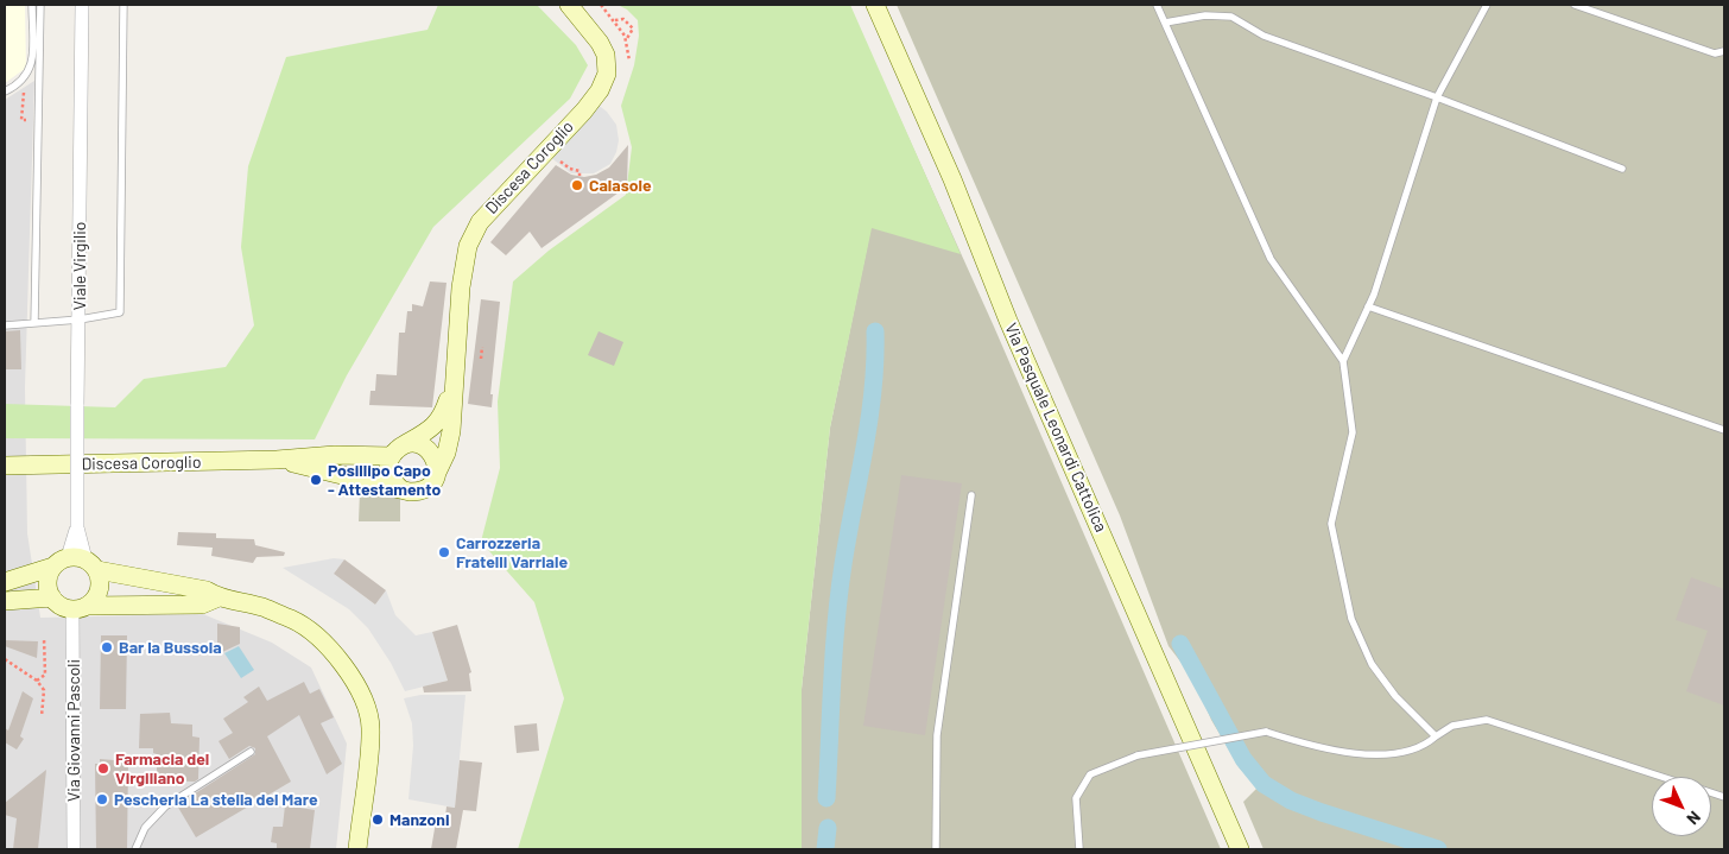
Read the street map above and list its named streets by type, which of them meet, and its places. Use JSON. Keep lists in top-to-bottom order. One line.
{"streets":{"street":["Discesa Coroglio","Viale Virgilio","Via Pasquale Leonardi Cattolica","Via Giovanni Pascoli"]},"crossings":[["Viale Virgilio","Via Giovanni Pascoli"]],"places":["Calasole","Posillipo Capo - Attestamento","Carrozzeria Fratelli Varriale","Bar la Bussola","Farmacia del Virgiliano","Pescheria La stella del Mare","Manzoni"],"north":"bottom right"}
